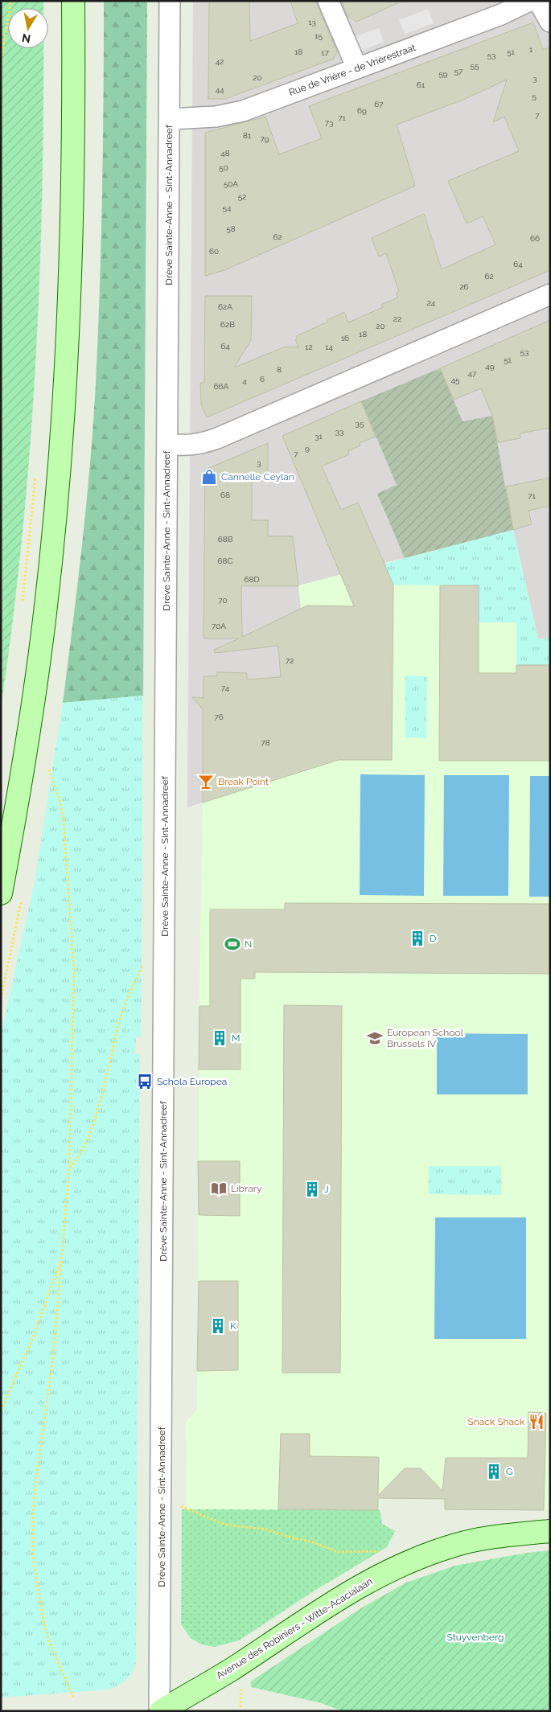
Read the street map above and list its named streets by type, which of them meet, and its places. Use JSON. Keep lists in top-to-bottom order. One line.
{"streets":{"main road":["Avenue des Robiniers - Witte-Acacialaan"],"street":["Rue de Vrière - de Vrièrestraat","Drève Sainte-Anne - Sint-Annadreef"]},"crossings":[["Rue de Vrière - de Vrièrestraat","Drève Sainte-Anne - Sint-Annadreef"],["Drève Sainte-Anne - Sint-Annadreef","Avenue des Robiniers - Witte-Acacialaan"]],"parks":["Stuyvenberg"],"places":{"shop":["Cannelle Ceylan"],"bar":["Break Point"],"building":["D","M","J","K","G"],"sports":["N"],"school or university":["European School Brussels IV"],"bus stop":["Schola Europea"],"library":["Library"],"restaurant":["Snack Shack"]},"house_numbers":["13","15","1","18","51","17","53","42","55","57","59","20","3","61","44","5","67","69","7","71","73","81","79","48","50","50A","52","54","58","62","66","60","64","62","26","24","62A","22","62B","20","18","16","64","12","14","53","51","49","8","47","6","45","4","66A","35","33","31","9","7","3","68","71","68B","68C","68D","70","70A","72","74","76","78"],"north":"bottom"}
